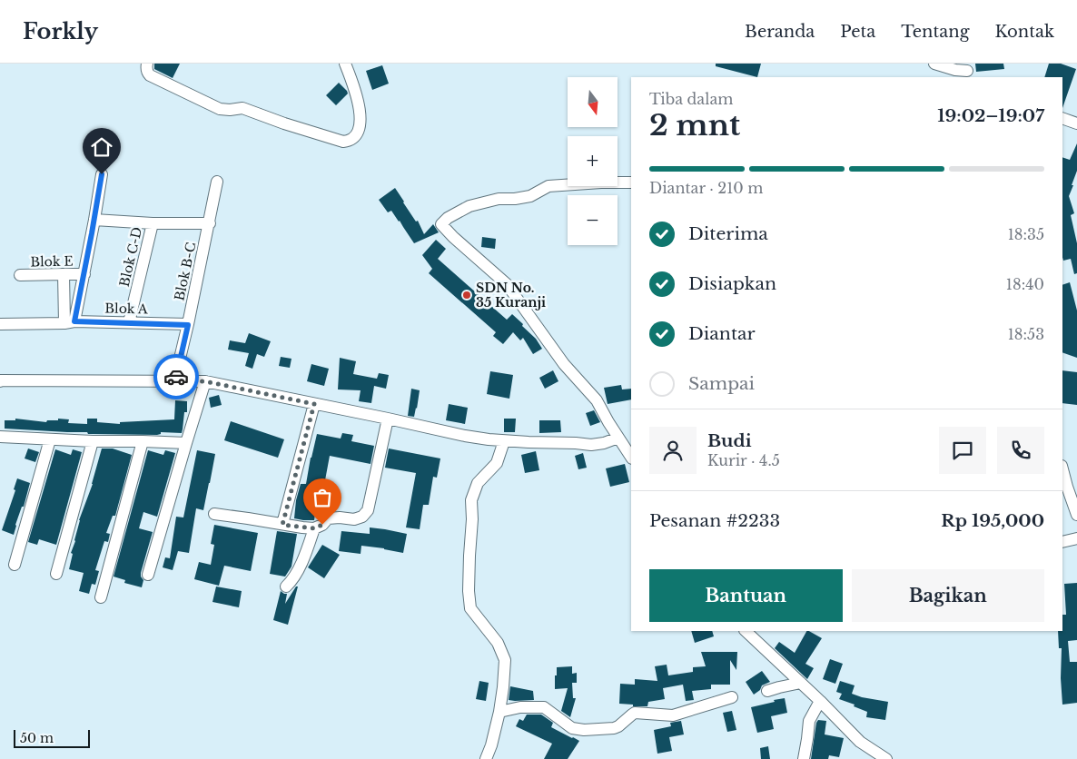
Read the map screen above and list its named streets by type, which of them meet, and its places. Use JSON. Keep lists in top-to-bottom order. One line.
{"streets":{"street":["Blok C-D","Blok E","Blok B-C","Blok A"]},"crossings":[["Blok C-D","Blok A"],["Blok B-C","Blok A"]],"places":["SDN No. 35 Kuranji"],"scale_bar":"50 m","north":"bottom","page":{"header":"Forkly","nav":["Beranda","Peta","Tentang","Kontak"],"map_buttons":["+","−"],"heading":["2 mnt","Tiba dalam","19:02–19:07"],"panel":["Budi","Kurir · 4.5","Pesanan #2233","Rp 195,000"],"bar":"Diantar · 210 m","list":[["Diterima","18:35"],["Disiapkan","18:40"],["Diantar","18:53"],"Sampai"],"buttons":["Bantuan","Bagikan"],"scale":"50 m"}}
